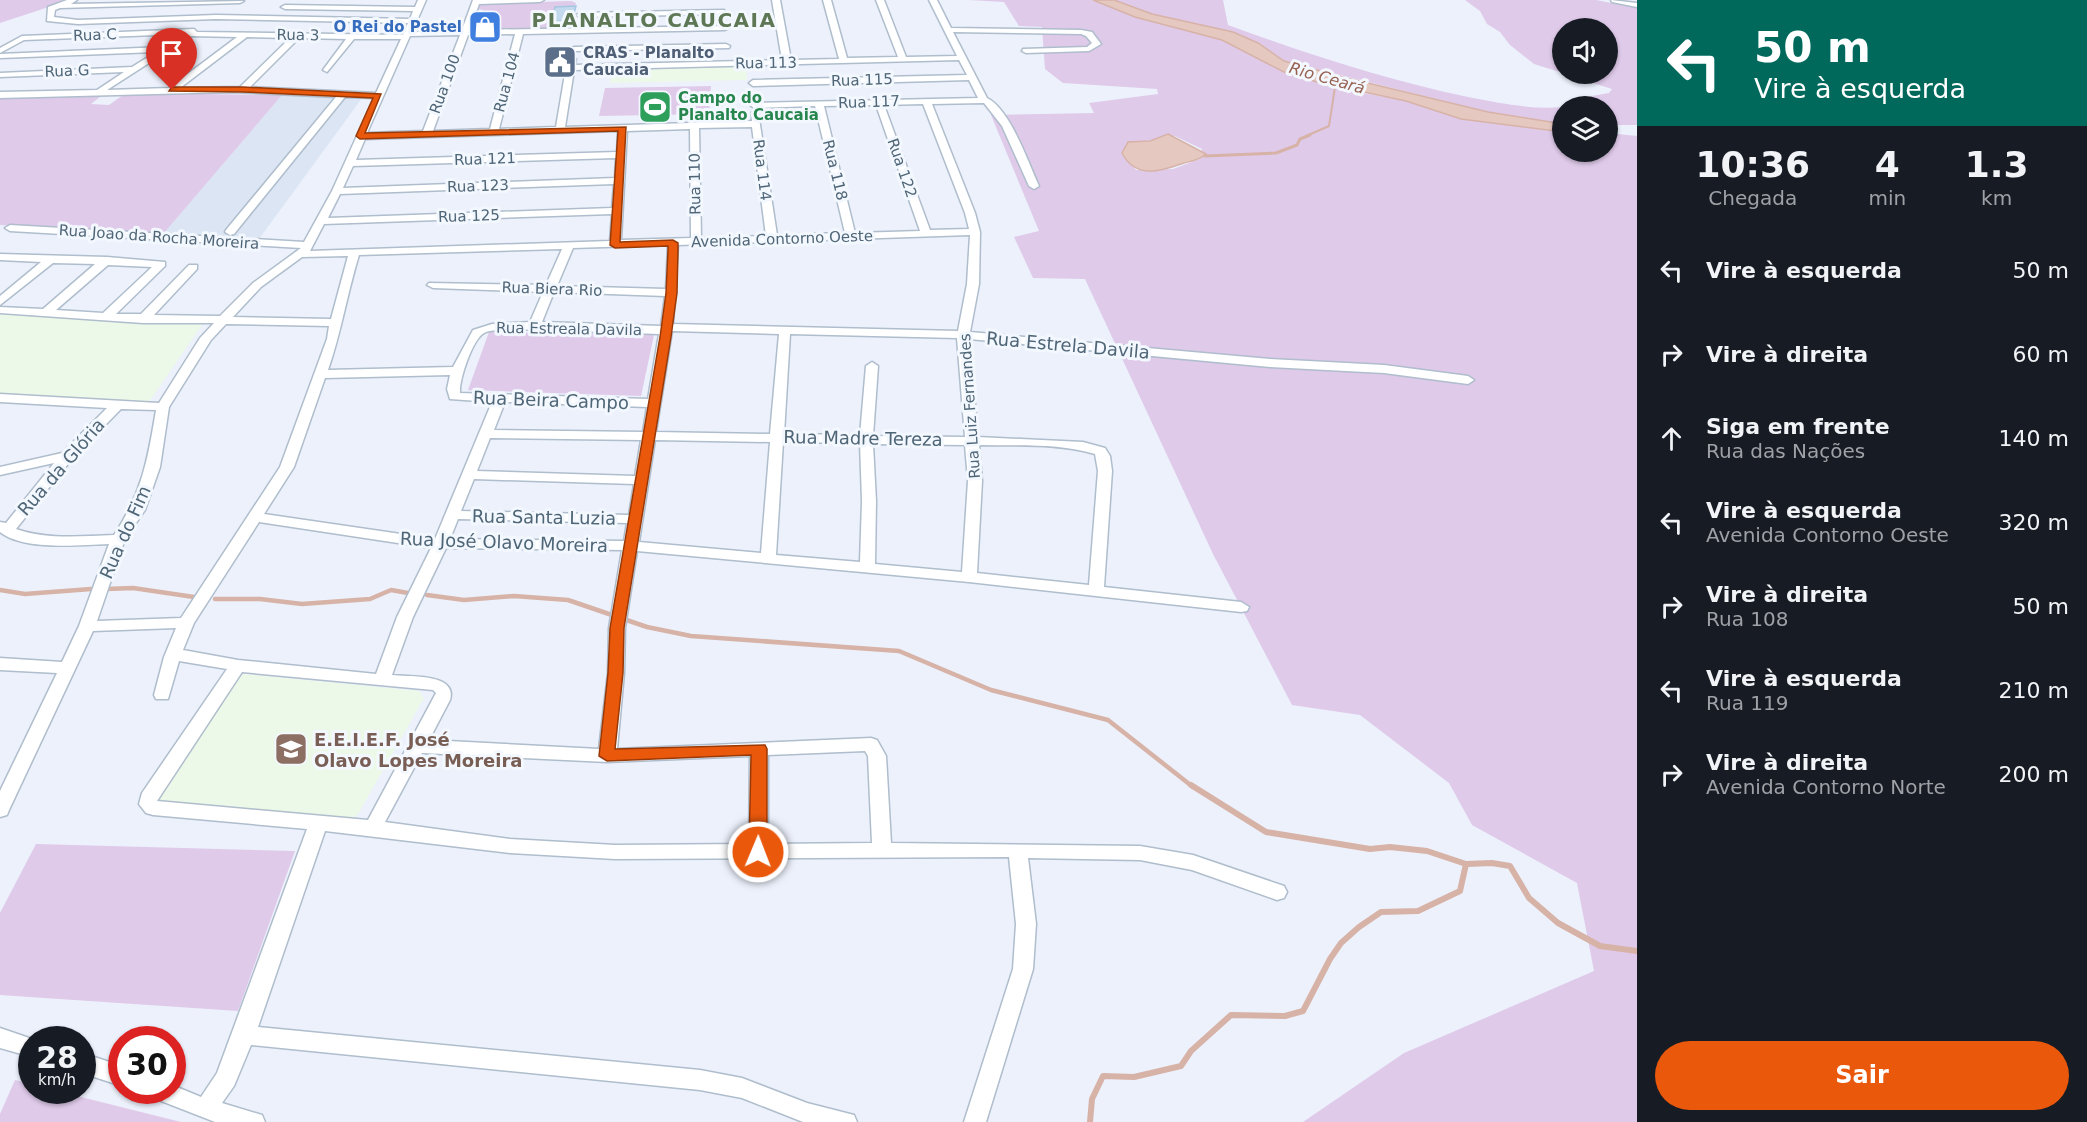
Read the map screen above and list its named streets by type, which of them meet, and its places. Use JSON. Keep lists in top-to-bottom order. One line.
{"streets":{"street":["Rua C","Rua 3","Rua 113","Rua G","Rua 115","Rua 104","Rua 100","Rua 117","Rua 121","Rua 122","Rua 114","Rua 118","Rua 110","Rua 123","Rua 125","Rua Joao da Rocha Moreira","Avenida Contorno Oeste","Rua Biera Rio","Rua Estreala Davila","Rua Estrela Davila","Rua Beira Campo","Rua Luiz Fernandes","Rua Madre Tereza","Rua da Glória","Rua Santa Luzia","Rua do Fim","Rua José Olavo Moreira"]},"crossings":[["Rua C","Rua 3"],["Rua 3","Rua 104"],["Rua 3","Rua 100"],["Rua 113","Rua 114"],["Rua 115","Rua 114"],["Rua 117","Rua 122"],["Rua 117","Rua 114"],["Rua 117","Rua 118"],["Rua 117","Rua Luiz Fernandes"],["Rua 122","Avenida Contorno Oeste"],["Rua 114","Avenida Contorno Oeste"],["Rua 118","Avenida Contorno Oeste"],["Rua 110","Avenida Contorno Oeste"],["Rua Joao da Rocha Moreira","Avenida Contorno Oeste"],["Rua Joao da Rocha Moreira","Rua do Fim"],["Avenida Contorno Oeste","Rua Luiz Fernandes"],["Avenida Contorno Oeste","Rua do Fim"],["Rua Estreala Davila","Rua Estrela Davila"],["Rua Estreala Davila","Rua Beira Campo"],["Rua Estrela Davila","Rua Luiz Fernandes"],["Rua Luiz Fernandes","Rua Madre Tereza"],["Rua Luiz Fernandes","Rua José Olavo Moreira"],["Rua Madre Tereza","Rua José Olavo Moreira"]],"districts":["PLANALTO CAUCAIA"],"water":["Rio Ceará"],"places":{"shop":["O Rei do Pastel"],"public building":["CRAS - Planalto Caucaia"],"sports":["Campo do Planalto Caucaia"],"school or university":["E.E.I.E.F. José Olavo Lopes Moreira"]},"page":{"turn":["50 m","Vire à esquerda"],"eta":["10:36","Chegada","4","min","1.3","km"],"list":[{"name":"Vire à esquerda","value":"50 m"},{"name":"Vire à direita","value":"60 m"},{"name":"Siga em frente","note":"Rua das Nações","value":"140 m"},{"name":"Vire à esquerda","note":"Avenida Contorno Oeste","value":"320 m"},{"name":"Vire à direita","note":"Rua 108","value":"50 m"},{"name":"Vire à esquerda","note":"Rua 119","value":"210 m"},{"name":"Vire à direita","note":"Avenida Contorno Norte","value":"200 m"}],"speed":"28 km/h","limit":"30","buttons":"Sair"}}
